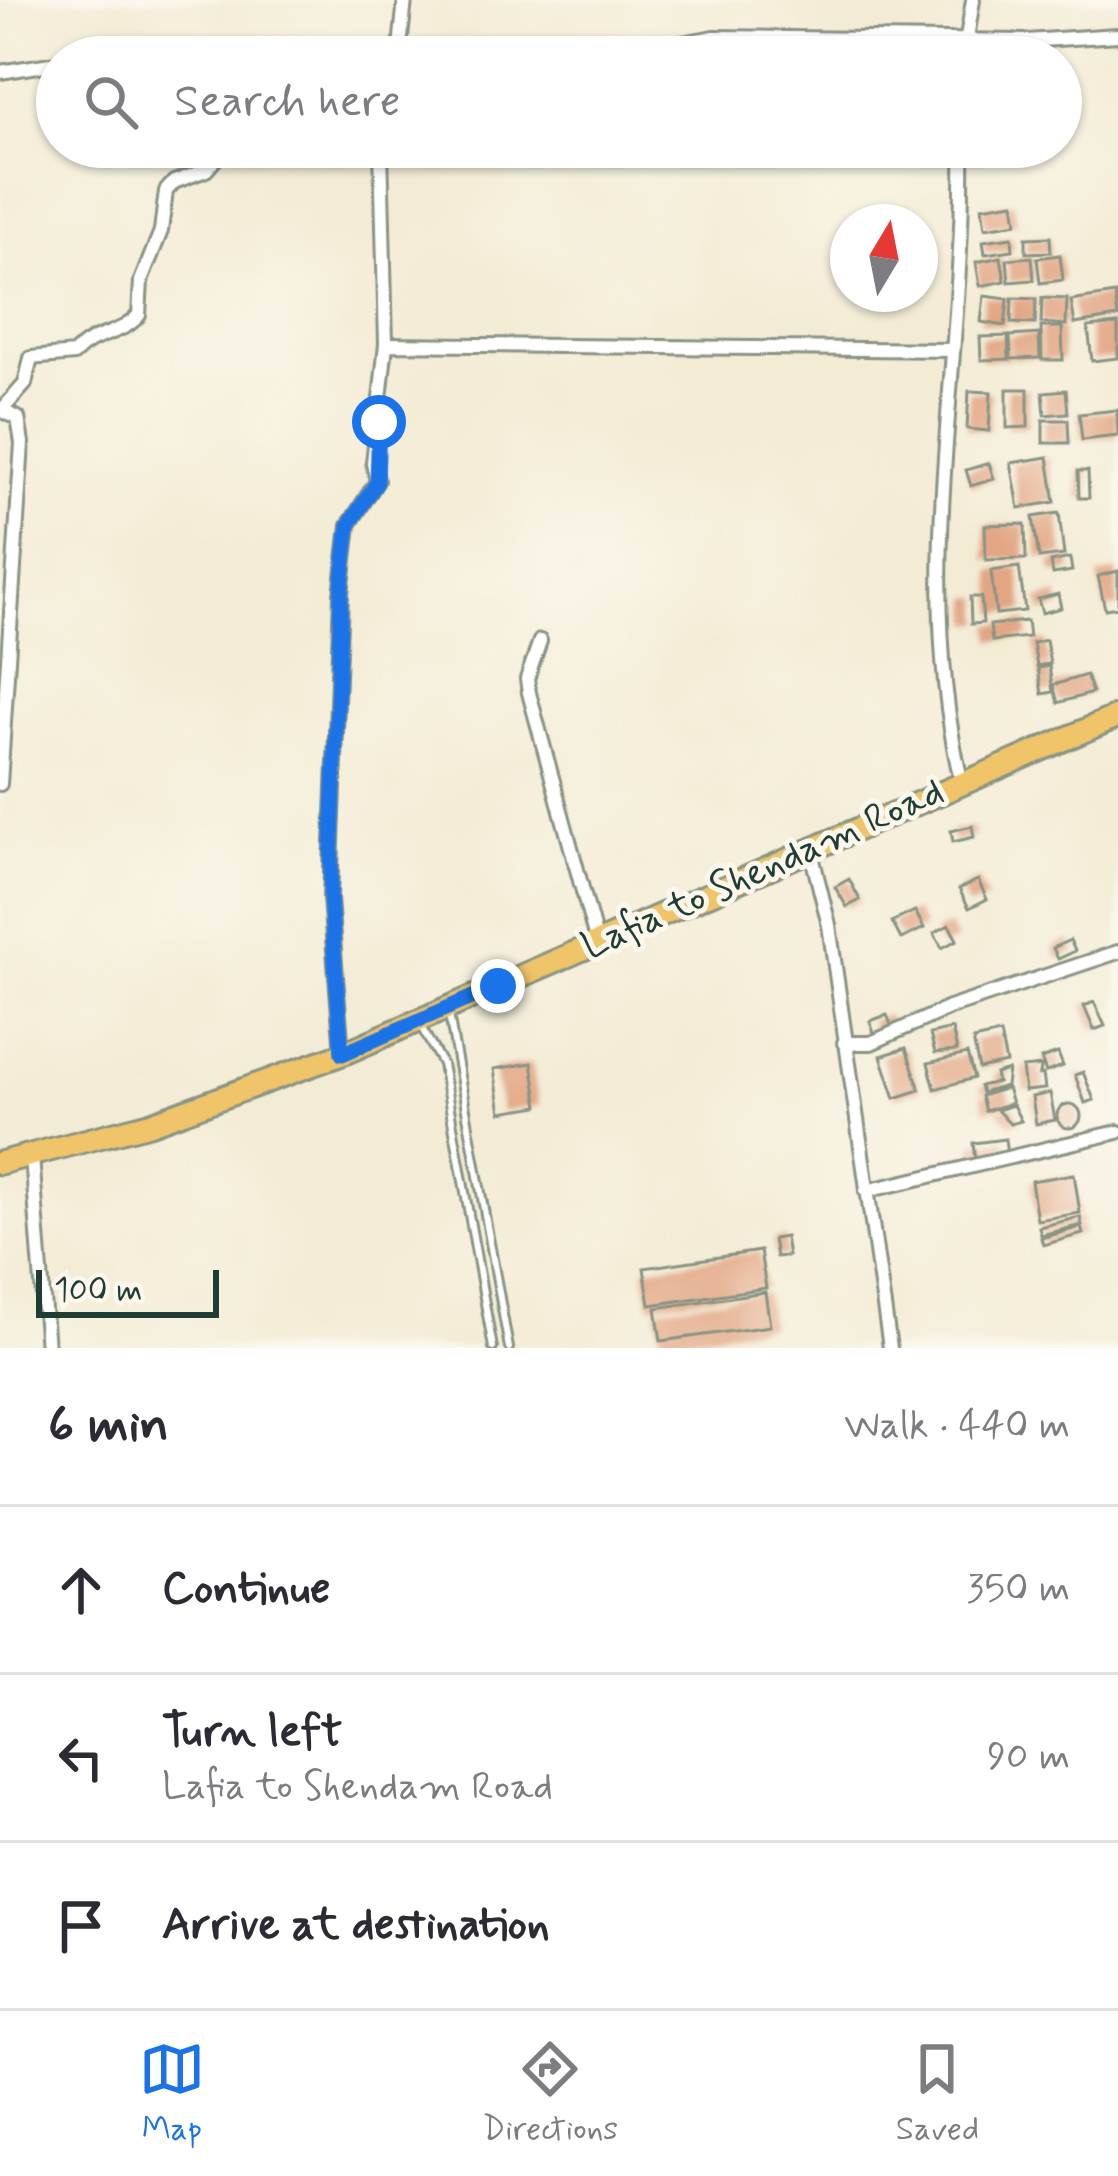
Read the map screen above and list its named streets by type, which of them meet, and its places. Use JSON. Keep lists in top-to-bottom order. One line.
{"streets":{"main road":["Lafia to Shendam Road"]},"scale_bar":"100 m","north":"top","page":{"search":"Search here","scale":"100 m","heading":["6 min","Walk · 440 m"],"list":[["Continue","350 m"],["Turn left","Lafia to Shendam Road","90 m"],"Arrive at destination"],"nav":["Map","Directions","Saved"]}}
